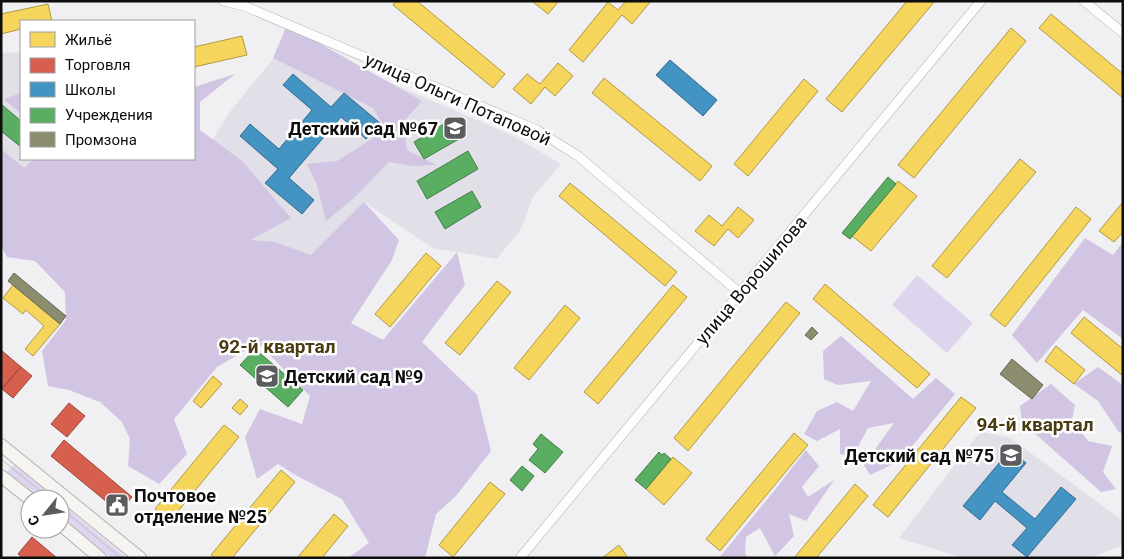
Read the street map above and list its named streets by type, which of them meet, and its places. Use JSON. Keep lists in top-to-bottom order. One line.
{"streets":{"street":["улица Ольги Потаповой","улица Ворошилова"]},"crossings":[["улица Ольги Потаповой","улица Ворошилова"]],"districts":["92-й квартал","94-й квартал"],"places":{"school or university":["Детский сад №67","Детский сад №9","Детский сад №75"],"public building":["Почтовое отделение №25"]},"legend":["Жильё","Торговля","Школы","Учреждения","Промзона"],"north":"bottom left"}
